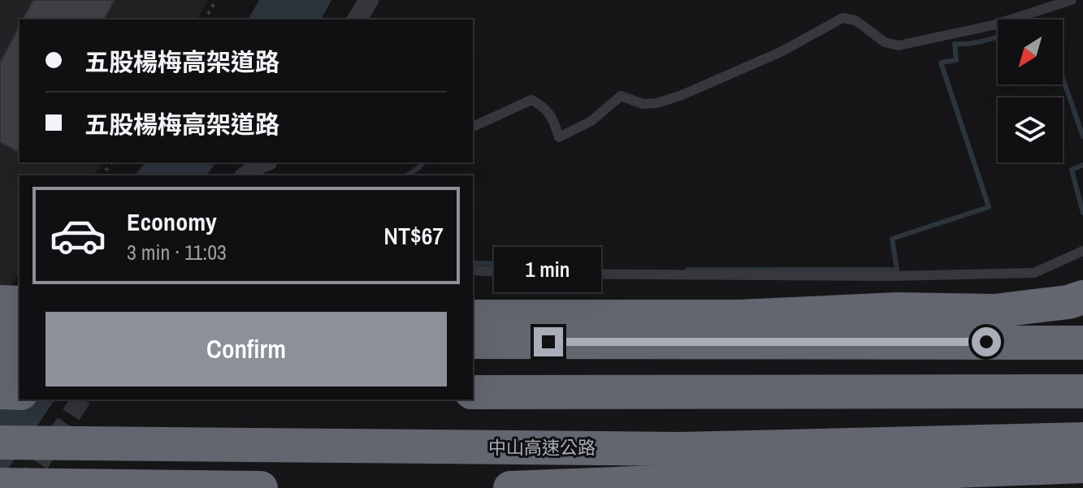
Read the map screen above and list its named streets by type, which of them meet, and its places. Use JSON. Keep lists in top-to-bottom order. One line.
{"streets":{"highway":["中山高速公路"]},"north":"bottom left","page":{"banner":["五股楊梅高架道路","五股楊梅高架道路"],"list":[{"name":"Economy","note":"3 min · 11:03","value":"NT$67"}],"bubble":"1 min","buttons":"Confirm"}}
